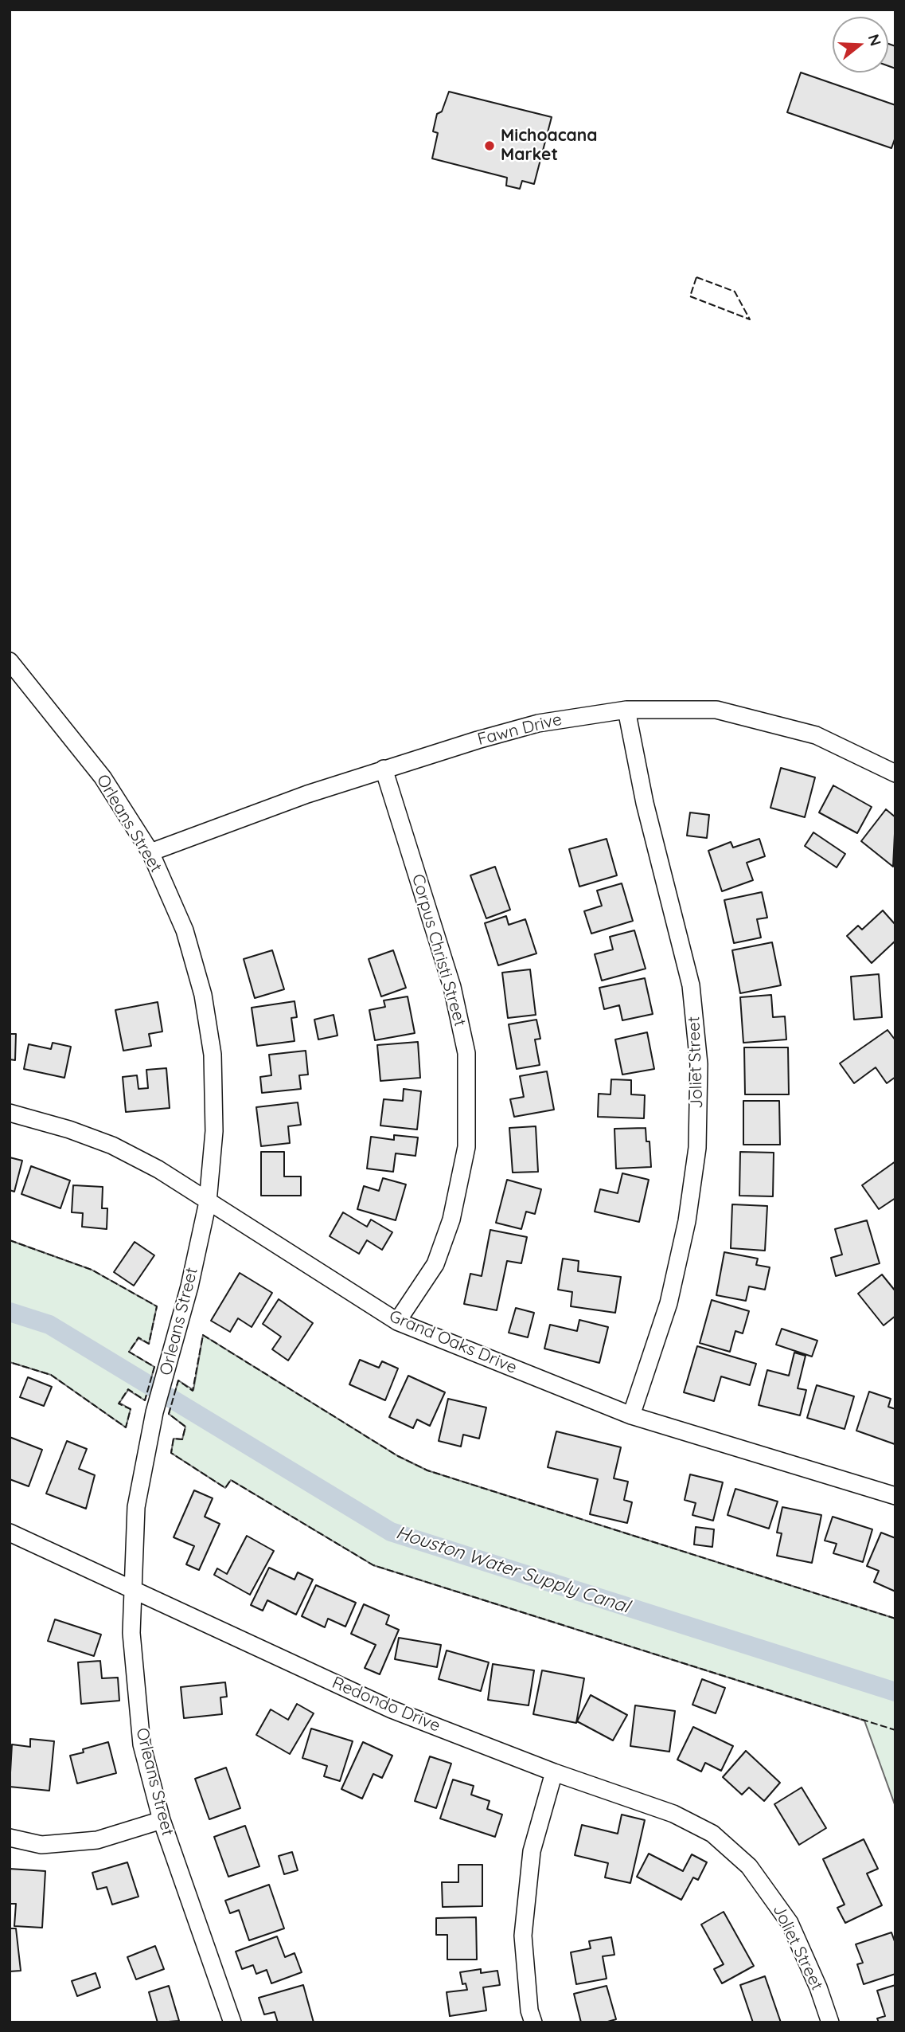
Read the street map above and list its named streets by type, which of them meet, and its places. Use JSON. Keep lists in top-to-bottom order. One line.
{"streets":{"street":["Fawn Drive","Orleans Street","Corpus Christi Street","Joliet Street","Grand Oaks Drive","Redondo Drive"]},"crossings":[["Fawn Drive","Orleans Street"],["Fawn Drive","Corpus Christi Street"],["Fawn Drive","Joliet Street"],["Orleans Street","Grand Oaks Drive"],["Orleans Street","Redondo Drive"],["Corpus Christi Street","Grand Oaks Drive"],["Joliet Street","Grand Oaks Drive"],["Joliet Street","Redondo Drive"]],"water":["Houston Water Supply Canal"],"places":["Michoacana Market"],"north":"right"}
